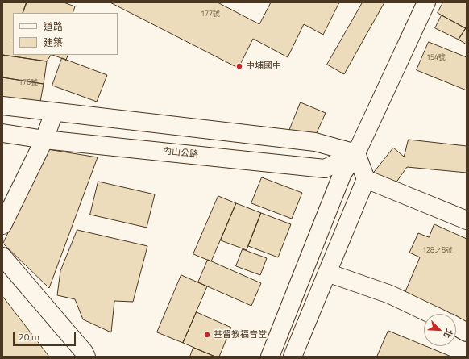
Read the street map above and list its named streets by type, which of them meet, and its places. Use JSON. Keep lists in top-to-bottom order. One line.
{"streets":{"main road":["內山公路"]},"places":["中埔國中","基督教福音堂"],"house_numbers":["177號","154號","176號","128之8號"],"legend":["道路","建築"],"scale_bar":"20 m","north":"bottom right"}
